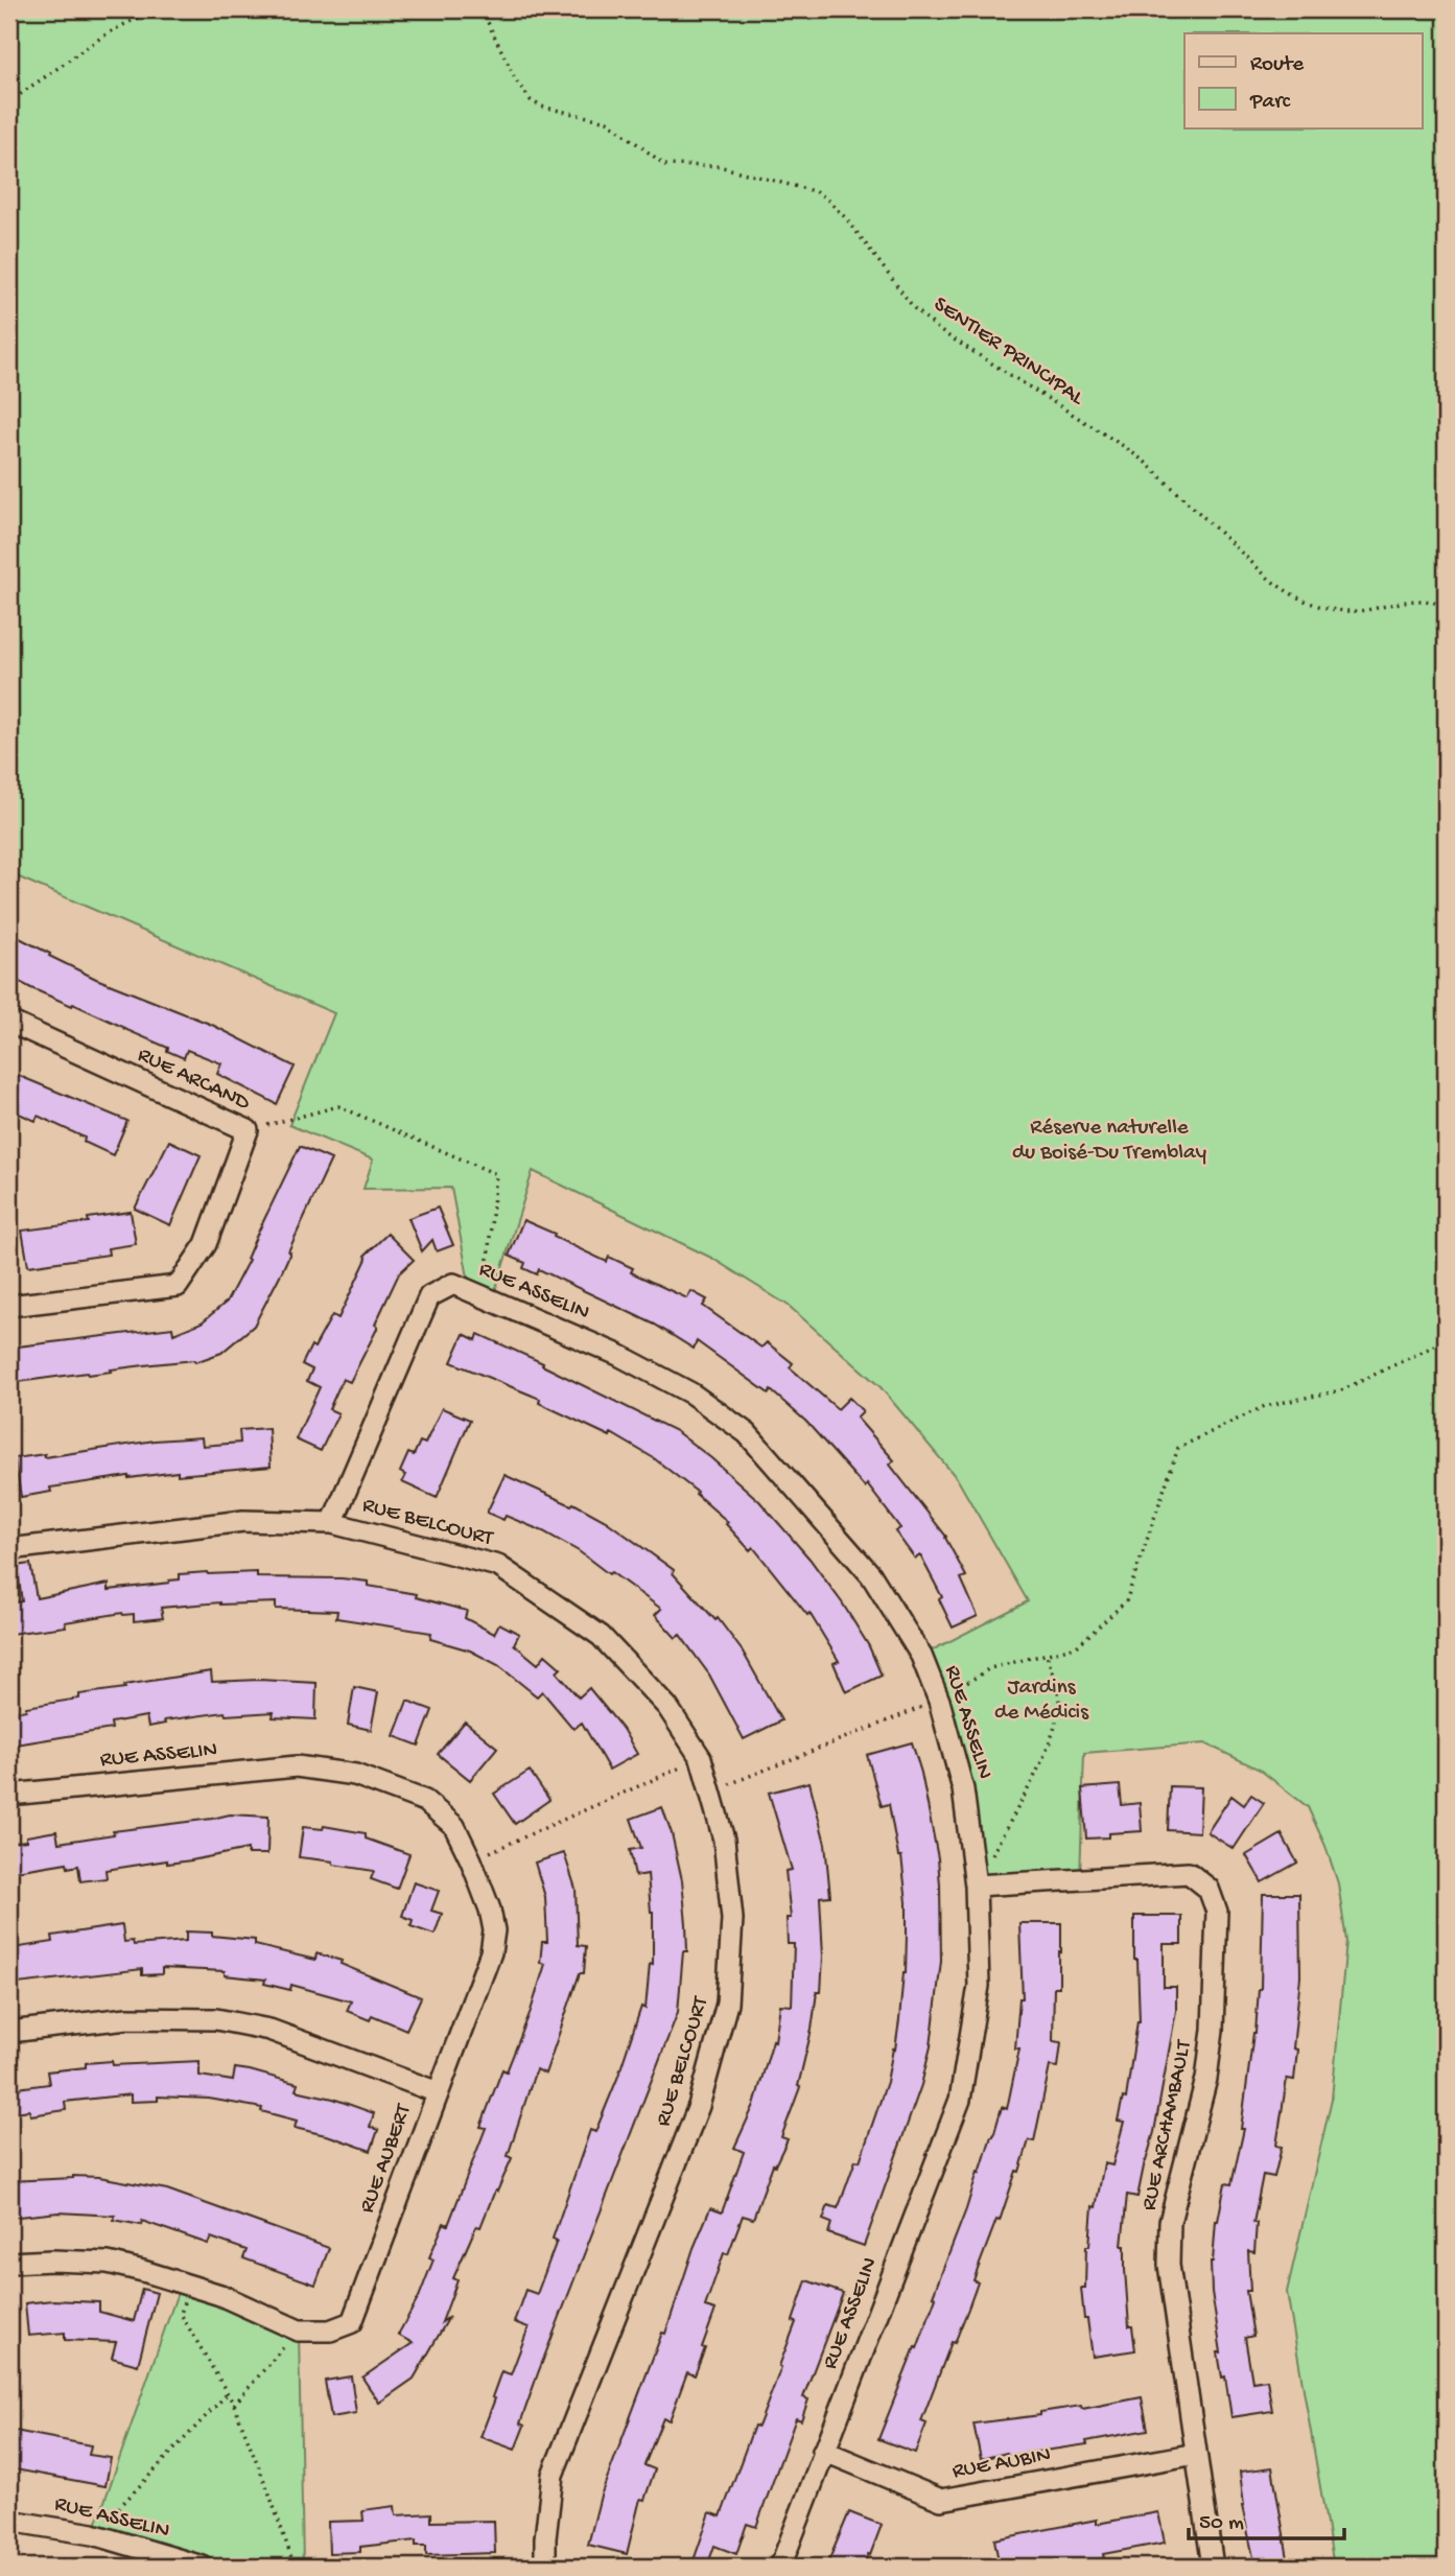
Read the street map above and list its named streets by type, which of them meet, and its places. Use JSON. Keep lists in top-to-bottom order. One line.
{"streets":{"street":["RUE ARCAND","RUE ASSELIN","RUE BELCOURT","RUE ARCHAMBAULT","RUE AUBERT","RUE AUBIN"],"path":["SENTIER PRINCIPAL"]},"crossings":[["RUE ASSELIN","RUE BELCOURT"],["RUE ASSELIN","RUE ARCHAMBAULT"],["RUE ASSELIN","RUE AUBERT"],["RUE ASSELIN","RUE AUBIN"],["RUE ARCHAMBAULT","RUE AUBIN"]],"parks":["Réserve naturelle du Boisé-Du Tremblay","Jardins de Médicis"],"legend":["Route","Parc"],"scale_bar":"50 m"}
